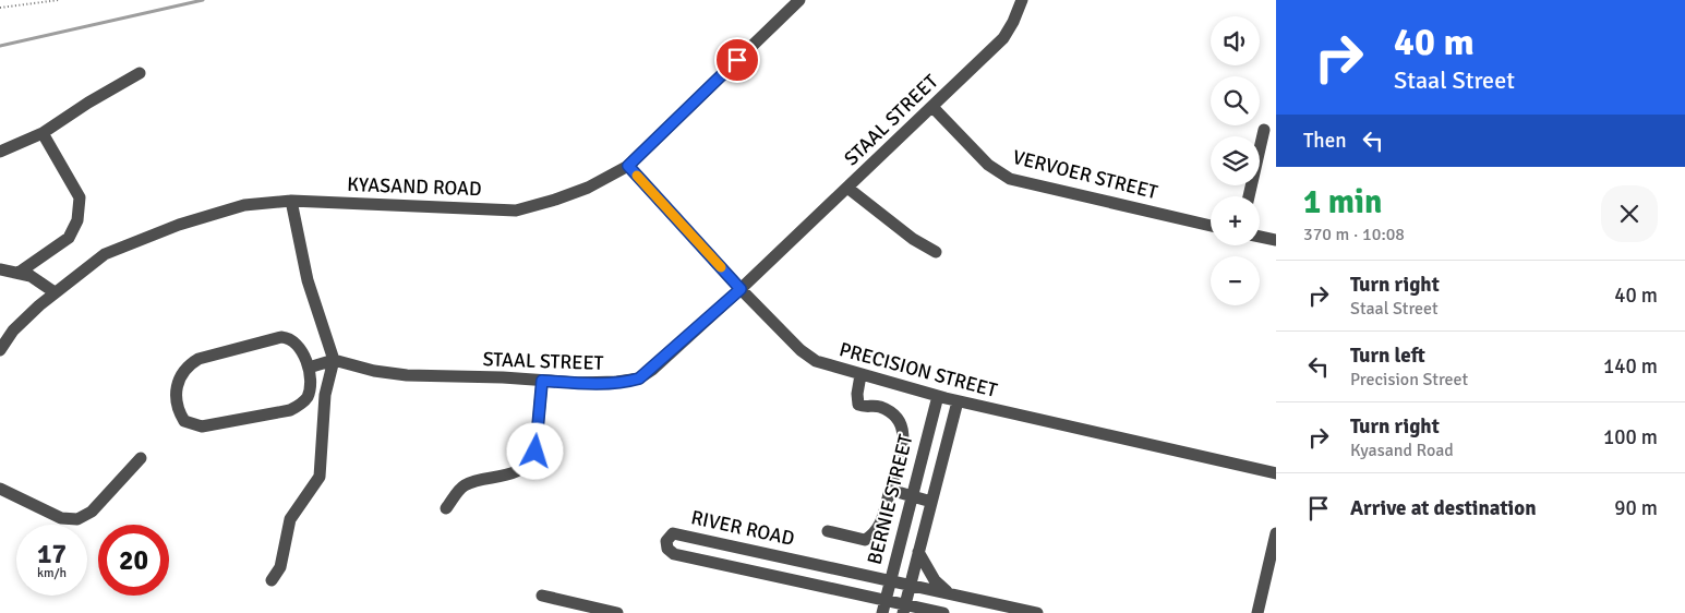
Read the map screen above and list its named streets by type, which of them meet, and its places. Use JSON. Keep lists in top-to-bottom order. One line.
{"streets":{"street":["STAAL STREET","VERVOER STREET","KYASAND ROAD","PRECISION STREET","BERNIE STREET","RIVER ROAD"]},"crossings":[["STAAL STREET","VERVOER STREET"],["STAAL STREET","PRECISION STREET"],["KYASAND ROAD","PRECISION STREET"],["PRECISION STREET","BERNIE STREET"],["BERNIE STREET","RIVER ROAD"]],"page":{"turn":["40 m","Staal Street"],"map_buttons":["+","−"],"then":"Then","heading":["1 min","370 m · 10:08"],"list":[{"name":"Turn right","note":"Staal Street","value":"40 m"},{"name":"Turn left","note":"Precision Street","value":"140 m"},{"name":"Turn right","note":"Kyasand Road","value":"100 m"},{"name":"Arrive at destination","value":"90 m"}],"speed":"17 km/h","limit":"20"}}
